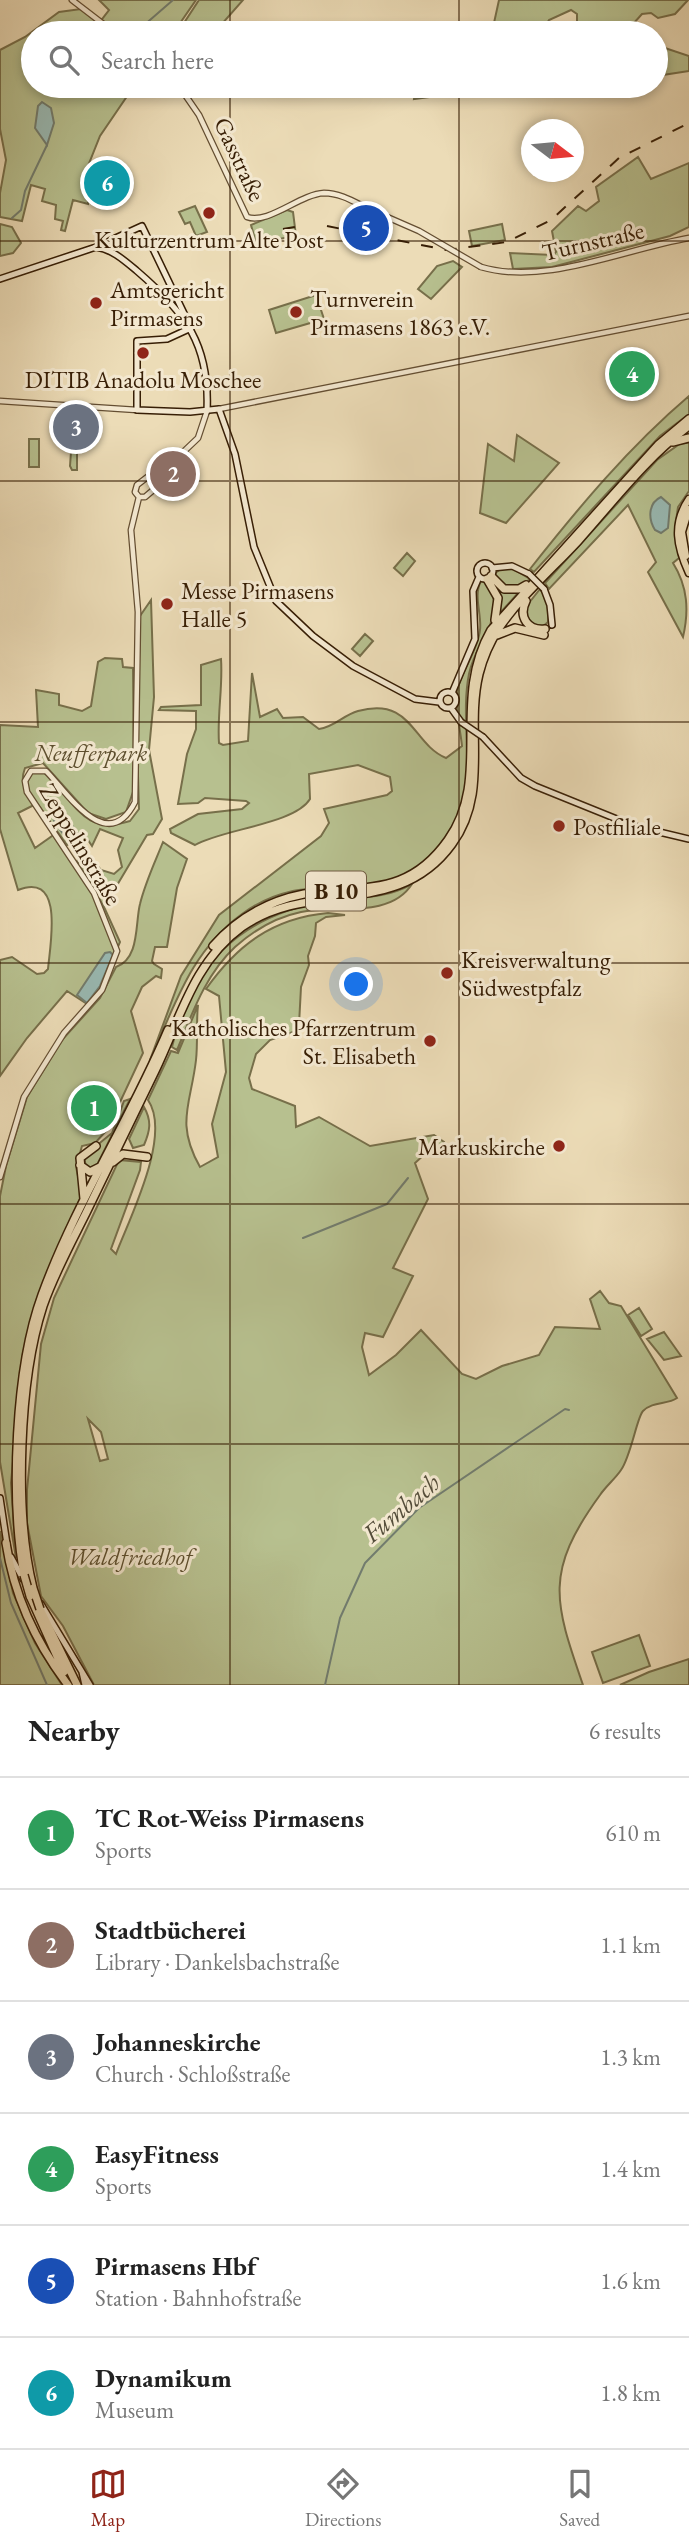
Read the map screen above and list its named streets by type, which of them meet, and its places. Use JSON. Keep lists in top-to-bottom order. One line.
{"streets":{"highway":["B 10"],"street":["Gasstraße","Turnstraße","Zeppelinstraße"]},"crossings":[["Gasstraße","Turnstraße"]],"water":["Fumbach"],"parks":["Neufferpark","Waldfriedhof"],"places":["Kulturzentrum Alte Post","Amtsgericht Pirmasens","Turnverein Pirmasens 1863 e.V.","DITIB Anadolu Moschee","Messe Pirmasens Halle 5","Postfiliale","Kreisverwaltung Südwestpfalz","Katholisches Pfarrzentrum St. Elisabeth","Markuskirche"],"north":"right","page":{"search":"Search here","pins":["6","5","4","3","2","1"],"heading":["Nearby","6 results"],"list":[{"mark":"1","name":"TC Rot-Weiss Pirmasens","note":"Sports","value":"610 m"},{"mark":"2","name":"Stadtbücherei","note":"Library · Dankelsbachstraße","value":"1.1 km"},{"mark":"3","name":"Johanneskirche","note":"Church · Schloßstraße","value":"1.3 km"},{"mark":"4","name":"EasyFitness","note":"Sports","value":"1.4 km"},{"mark":"5","name":"Pirmasens Hbf","note":"Station · Bahnhofstraße","value":"1.6 km"},{"mark":"6","name":"Dynamikum","note":"Museum","value":"1.8 km"}],"nav":["Map","Directions","Saved"]}}
